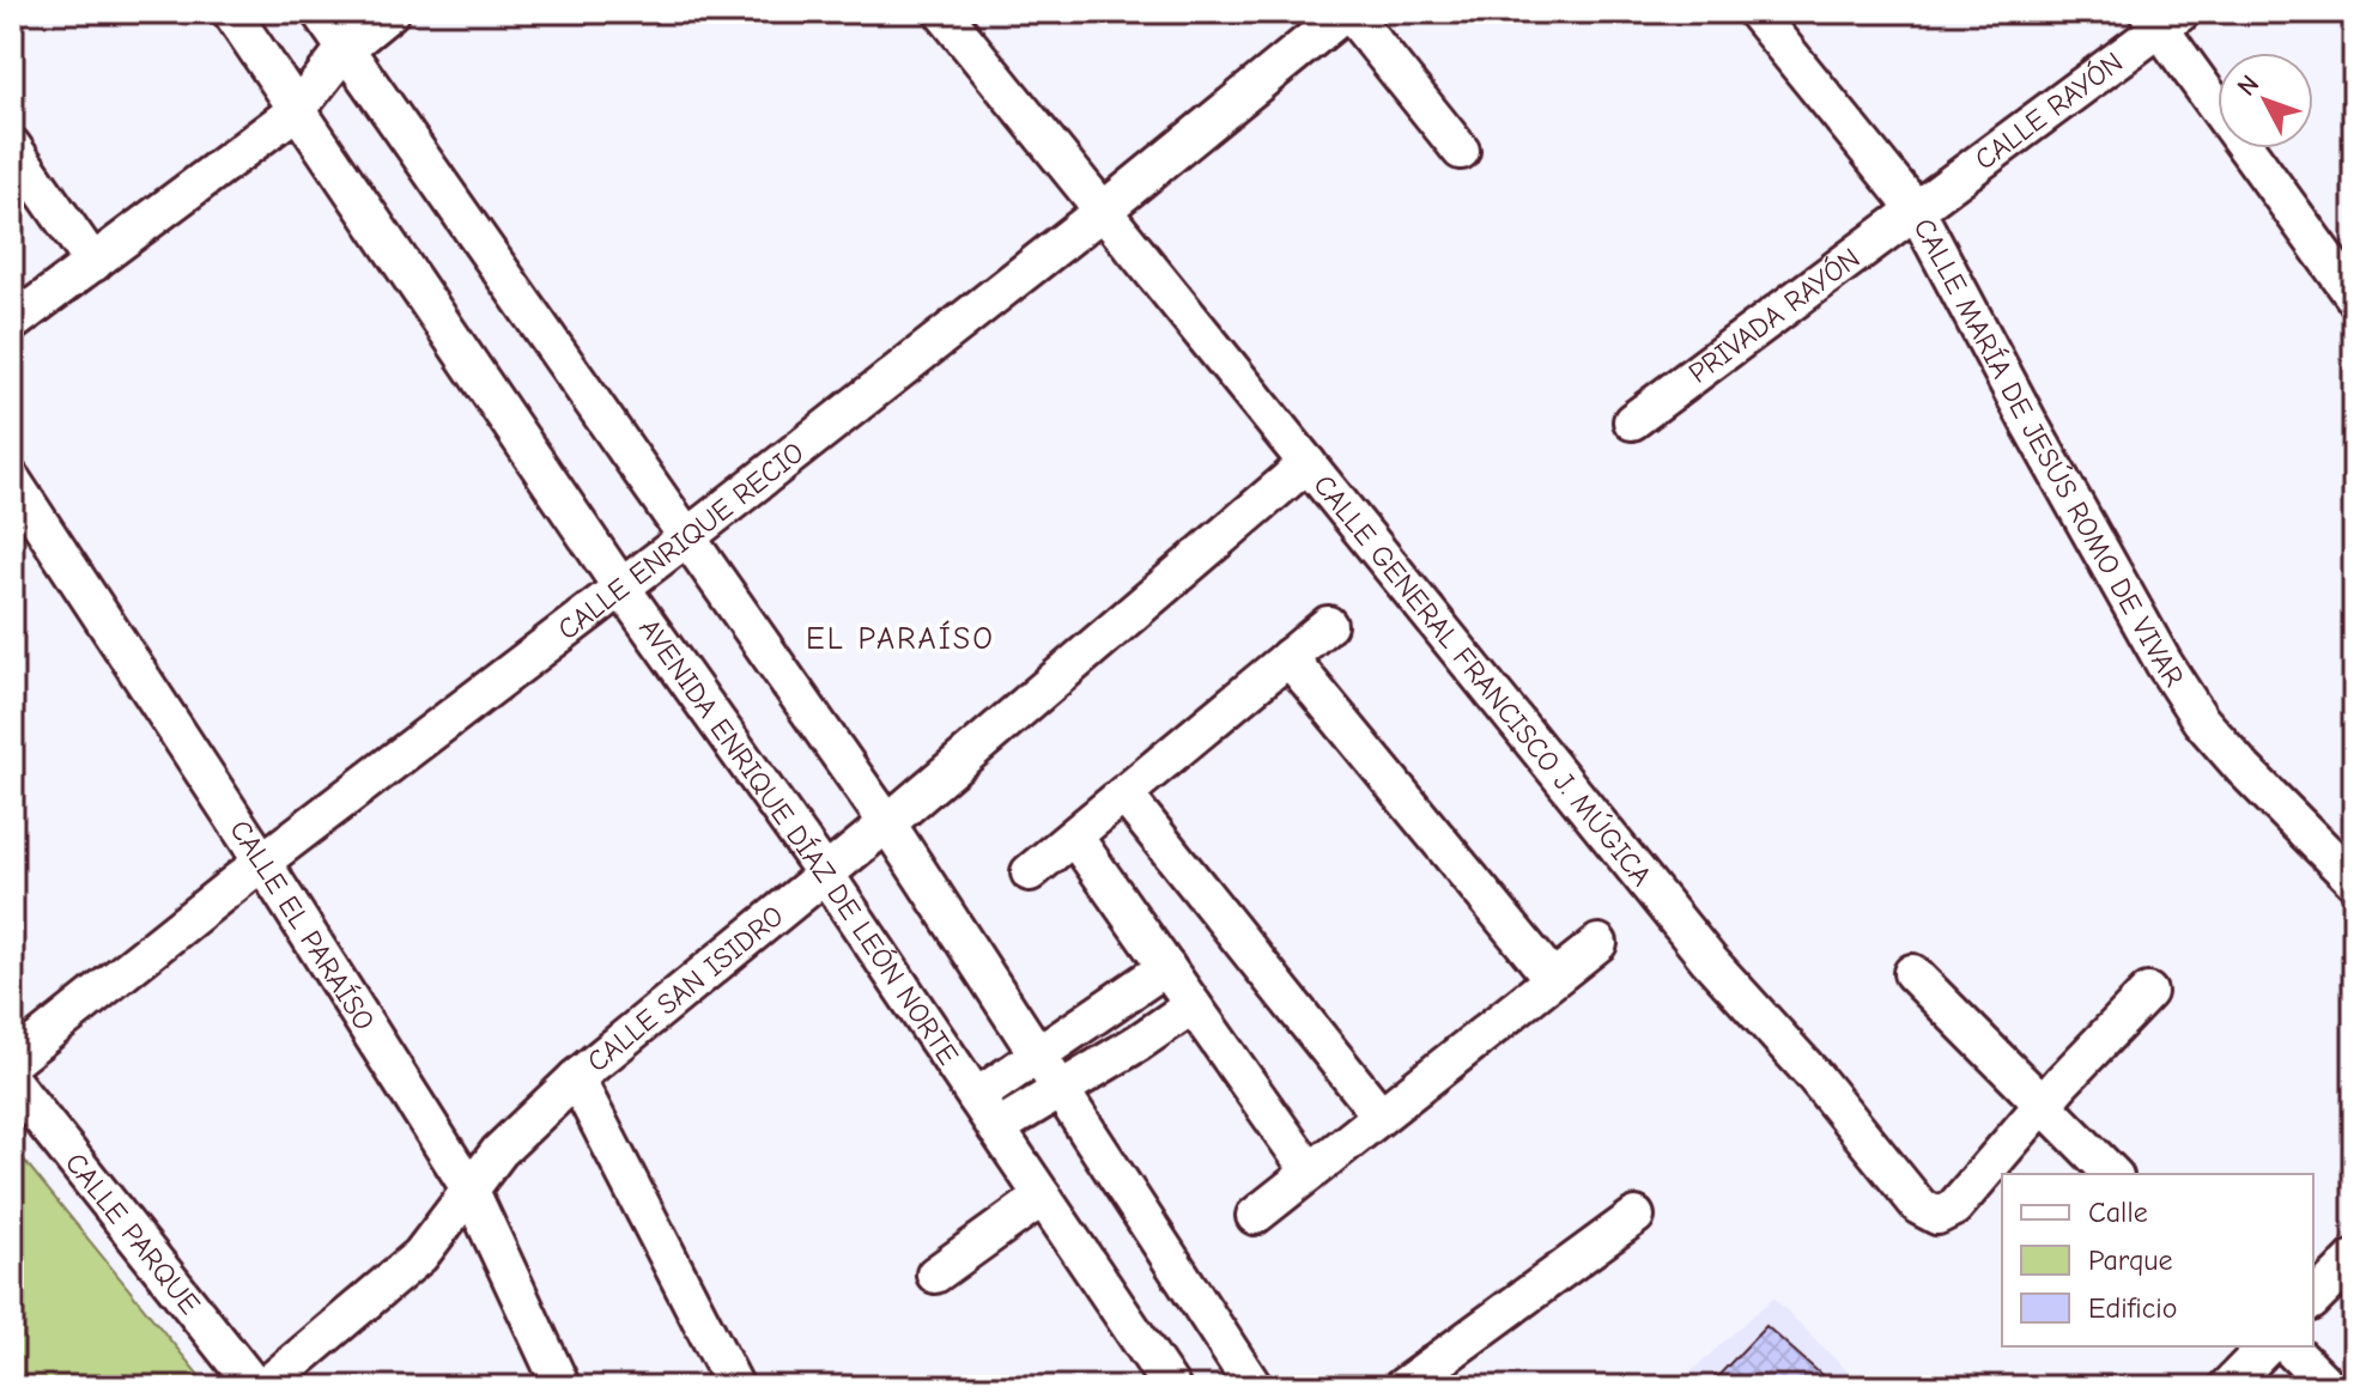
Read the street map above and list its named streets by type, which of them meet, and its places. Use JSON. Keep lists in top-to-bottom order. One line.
{"streets":{"street":["CALLE RAYÓN","PRIVADA RAYÓN","CALLE MARÍA DE JESÚS ROMO DE VIVAR","CALLE ENRIQUE RECIO","CALLE GENERAL FRANCISCO J. MÚGICA","AVENIDA ENRIQUE DÍAZ DE LEÓN NORTE","CALLE EL PARAÍSO","CALLE SAN ISIDRO","CALLE PARQUE"]},"crossings":[["CALLE RAYÓN","PRIVADA RAYÓN"],["CALLE RAYÓN","CALLE MARÍA DE JESÚS ROMO DE VIVAR"],["PRIVADA RAYÓN","CALLE MARÍA DE JESÚS ROMO DE VIVAR"],["CALLE ENRIQUE RECIO","CALLE GENERAL FRANCISCO J. MÚGICA"],["CALLE ENRIQUE RECIO","AVENIDA ENRIQUE DÍAZ DE LEÓN NORTE"],["CALLE ENRIQUE RECIO","CALLE EL PARAÍSO"],["CALLE GENERAL FRANCISCO J. MÚGICA","CALLE SAN ISIDRO"],["AVENIDA ENRIQUE DÍAZ DE LEÓN NORTE","CALLE SAN ISIDRO"],["CALLE EL PARAÍSO","CALLE SAN ISIDRO"]],"districts":["EL PARAÍSO"],"legend":["Calle","Parque","Edificio"],"north":"top left"}
